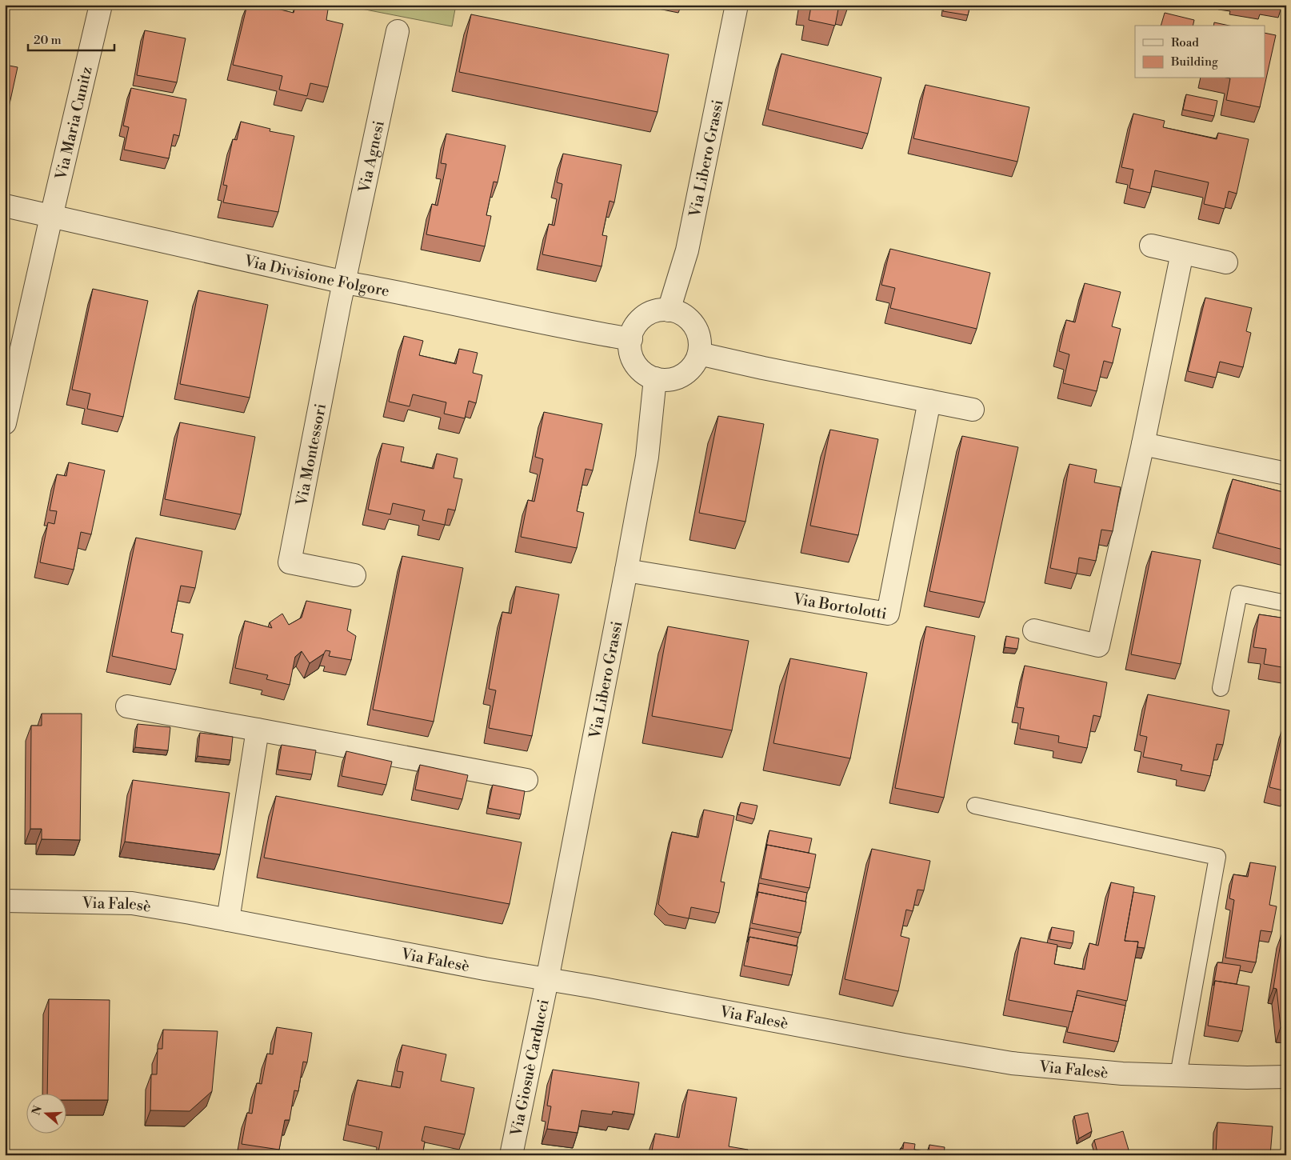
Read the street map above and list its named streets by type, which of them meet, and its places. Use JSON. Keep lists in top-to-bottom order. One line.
{"streets":{"street":["Via Maria Cunitz","Via Agnesi","Via Libero Grassi","Via Divisione Folgore","Via Montessori","Via Bortolotti","Via Falesè","Via Giosuè Carducci"]},"crossings":[["Via Maria Cunitz","Via Divisione Folgore"],["Via Agnesi","Via Divisione Folgore"],["Via Agnesi","Via Montessori"],["Via Libero Grassi","Via Divisione Folgore"],["Via Libero Grassi","Via Bortolotti"],["Via Libero Grassi","Via Falesè"],["Via Libero Grassi","Via Giosuè Carducci"],["Via Divisione Folgore","Via Montessori"],["Via Falesè","Via Giosuè Carducci"]],"legend":["Road","Building"],"scale_bar":"20 m","north":"left"}
